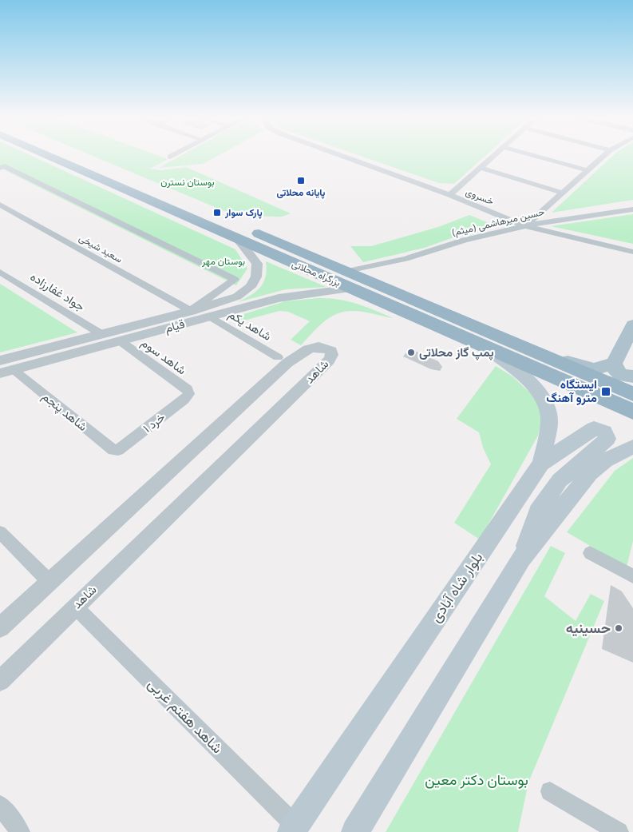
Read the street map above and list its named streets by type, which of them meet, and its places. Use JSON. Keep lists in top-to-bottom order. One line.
{"streets":{"highway":["بزرگراه محلاتی"],"main road":["بلوار شاه آبادی"],"street":["خسروی","حسین میرهاشمی (میثم)","سعید شیخی","جواد غفارزاده","شاهد یکم","قیام","شاهد سوم","شاهد","شاهد پنجم","خرد ۱","شاهد هفتم غربی"]},"crossings":[["خسروی","حسین میرهاشمی (میثم)"],["حسین میرهاشمی (میثم)","بزرگراه محلاتی"],["سعید شیخی","قیام"],["بزرگراه محلاتی","قیام"],["بزرگراه محلاتی","بلوار شاه آبادی"],["جواد غفارزاده","قیام"],["شاهد یکم","قیام"],["قیام","شاهد سوم"],["قیام","شاهد پنجم"],["شاهد سوم","خرد ۱"],["شاهد","شاهد هفتم غربی"],["شاهد پنجم","خرد ۱"],["بلوار شاه آبادی","شاهد هفتم غربی"]],"parks":["بوستان نسترن","بوستان مهر","بوستان دکتر معین"],"places":{"transit":["پایانه محلاتی","پارک سوار","ایستگاه مترو آهنگ"],"other":["پمپ گاز محلاتی","حسینیه"]}}
